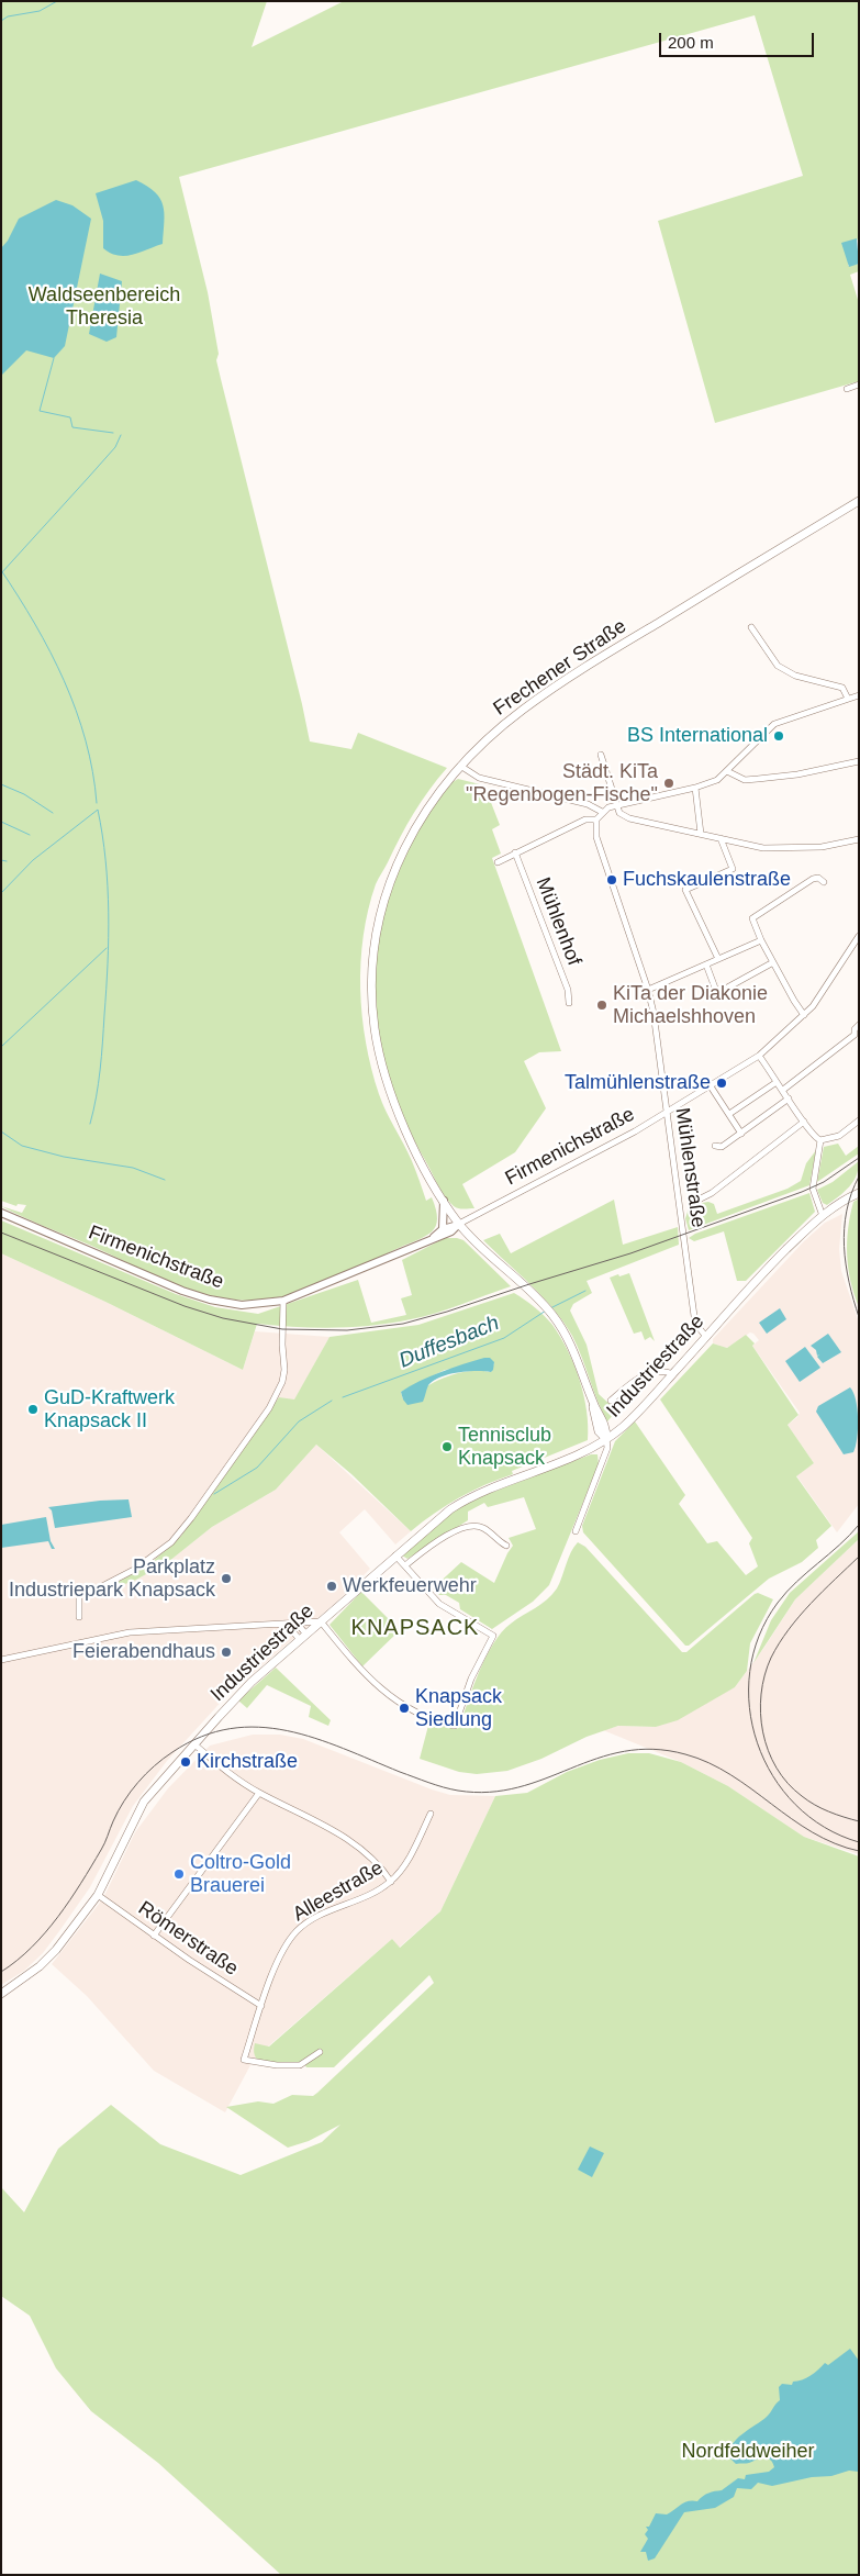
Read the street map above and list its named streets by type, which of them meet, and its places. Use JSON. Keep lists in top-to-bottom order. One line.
{"streets":{"main road":["Frechener Straße","Industriestraße"],"street":["Mühlenhof","Firmenichstraße","Mühlenstraße","Alleestraße","Römerstraße"]},"crossings":[["Frechener Straße","Firmenichstraße"],["Frechener Straße","Industriestraße"],["Firmenichstraße","Mühlenstraße"],["Mühlenstraße","Industriestraße"],["Industriestraße","Römerstraße"],["Alleestraße","Römerstraße"]],"districts":["KNAPSACK"],"water":["Duffesbach"],"parks":["Waldseenbereich Theresia","Nordfeldweiher"],"places":["BS International","Städt. KiTa \"Regenbogen-Fische\"","Fuchskaulenstraße","KiTa der Diakonie Michaelshhoven","Talmühlenstraße","GuD-Kraftwerk Knapsack II","Tennisclub Knapsack","Parkplatz Industriepark Knapsack","Werkfeuerwehr","Feierabendhaus","Knapsack Siedlung","Kirchstraße","Coltro-Gold Brauerei"],"scale_bar":"200 m"}
